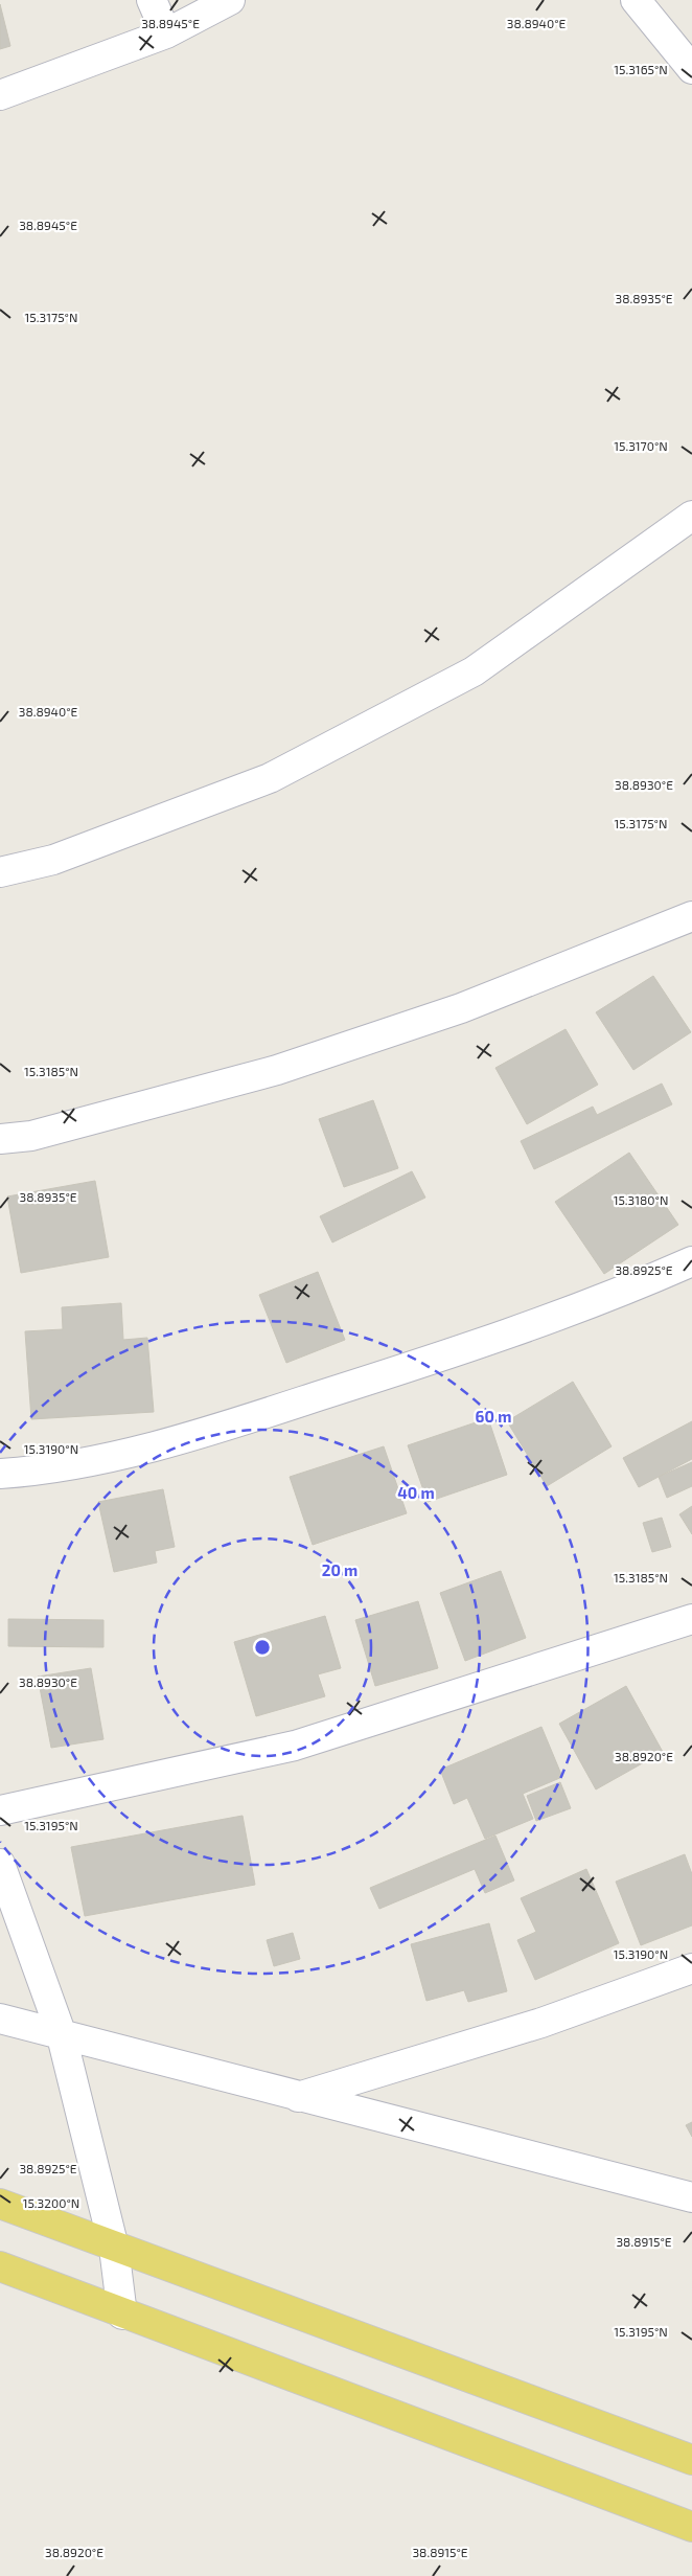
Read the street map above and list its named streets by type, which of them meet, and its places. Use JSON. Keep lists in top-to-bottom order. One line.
{"coordinates":["38.8945°E","38.8940°E","15.3165°N","38.8935°E","15.3175°N","15.3170°N","38.8930°E","15.3185°N","15.3180°N","38.8925°E","15.3190°N","38.8920°E","15.3195°N","15.3200°N","38.8915°E"],"rings":["60 m","40 m","20 m"]}
